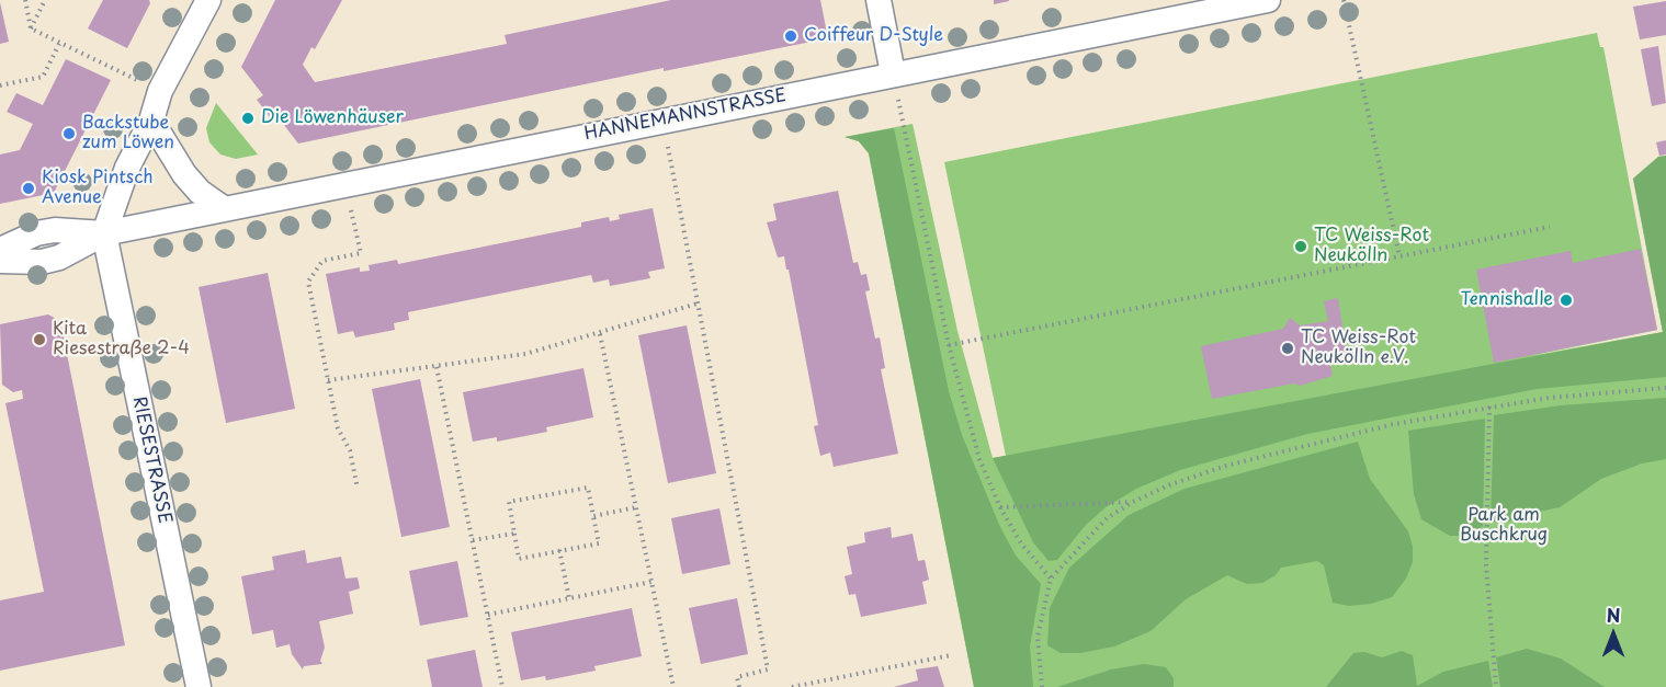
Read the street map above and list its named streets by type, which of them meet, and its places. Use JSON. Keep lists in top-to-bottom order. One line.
{"streets":{"street":["HANNEMANNSTRASSE","RIESESTRASSE"]},"crossings":[["HANNEMANNSTRASSE","RIESESTRASSE"]],"parks":["Park am Buschkrug"],"places":["Coiffeur D-Style","Die Löwenhäuser","Backstube zum Löwen","Kiosk Pintsch Avenue","TC Weiss-Rot Neukölln","Tennishalle","Kita Riesestraße 2-4","TC Weiss-Rot Neukölln e.V."],"north":"top"}
